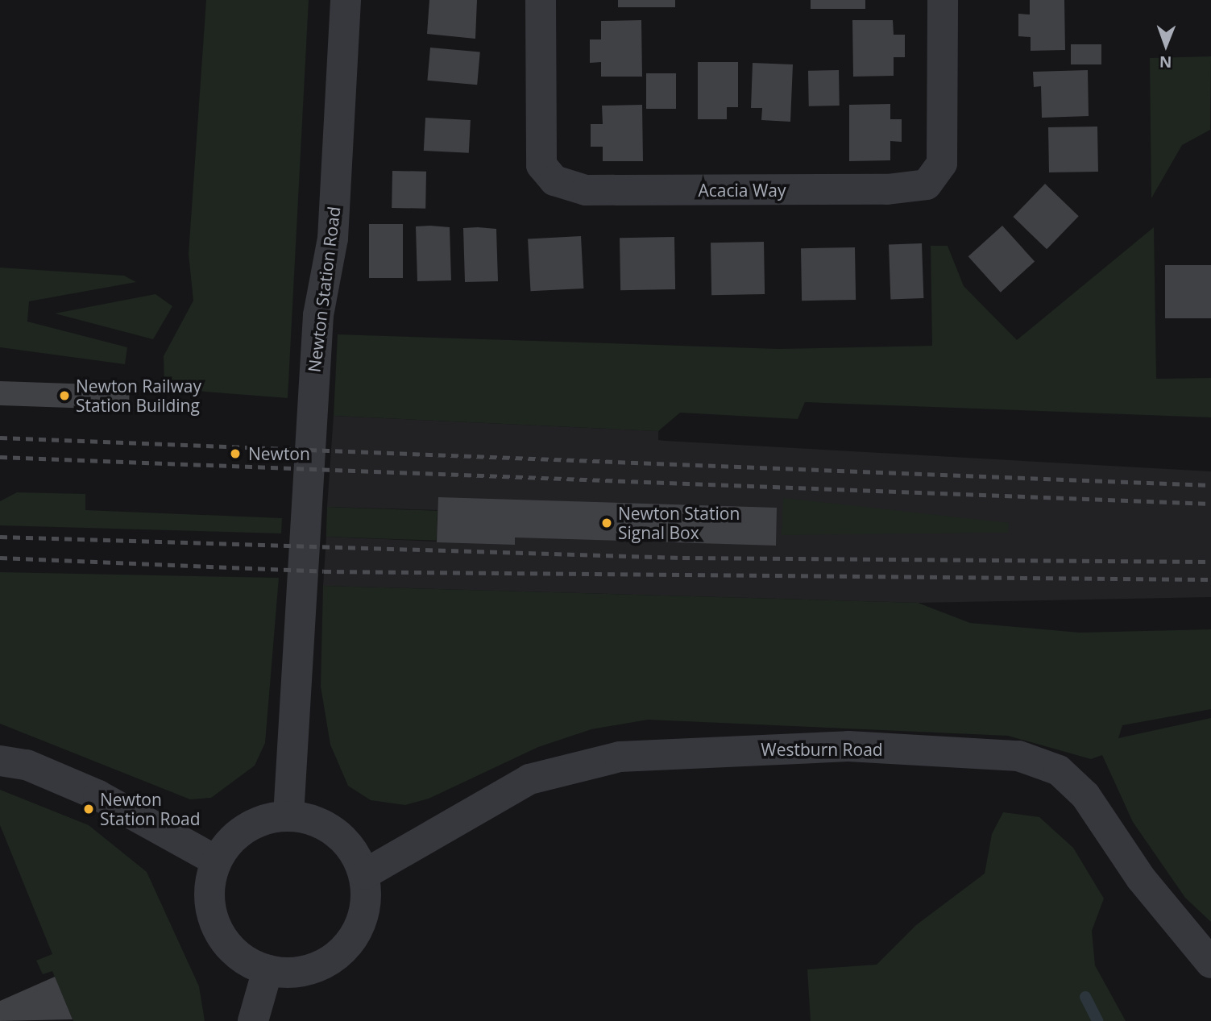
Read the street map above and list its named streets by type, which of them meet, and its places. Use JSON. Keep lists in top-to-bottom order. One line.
{"streets":{"street":["Acacia Way","Newton Station Road","Westburn Road"]},"crossings":[["Newton Station Road","Westburn Road"]],"places":["Newton Railway Station Building","Newton","Newton Station Signal Box","Newton Station Road"],"north":"bottom"}
